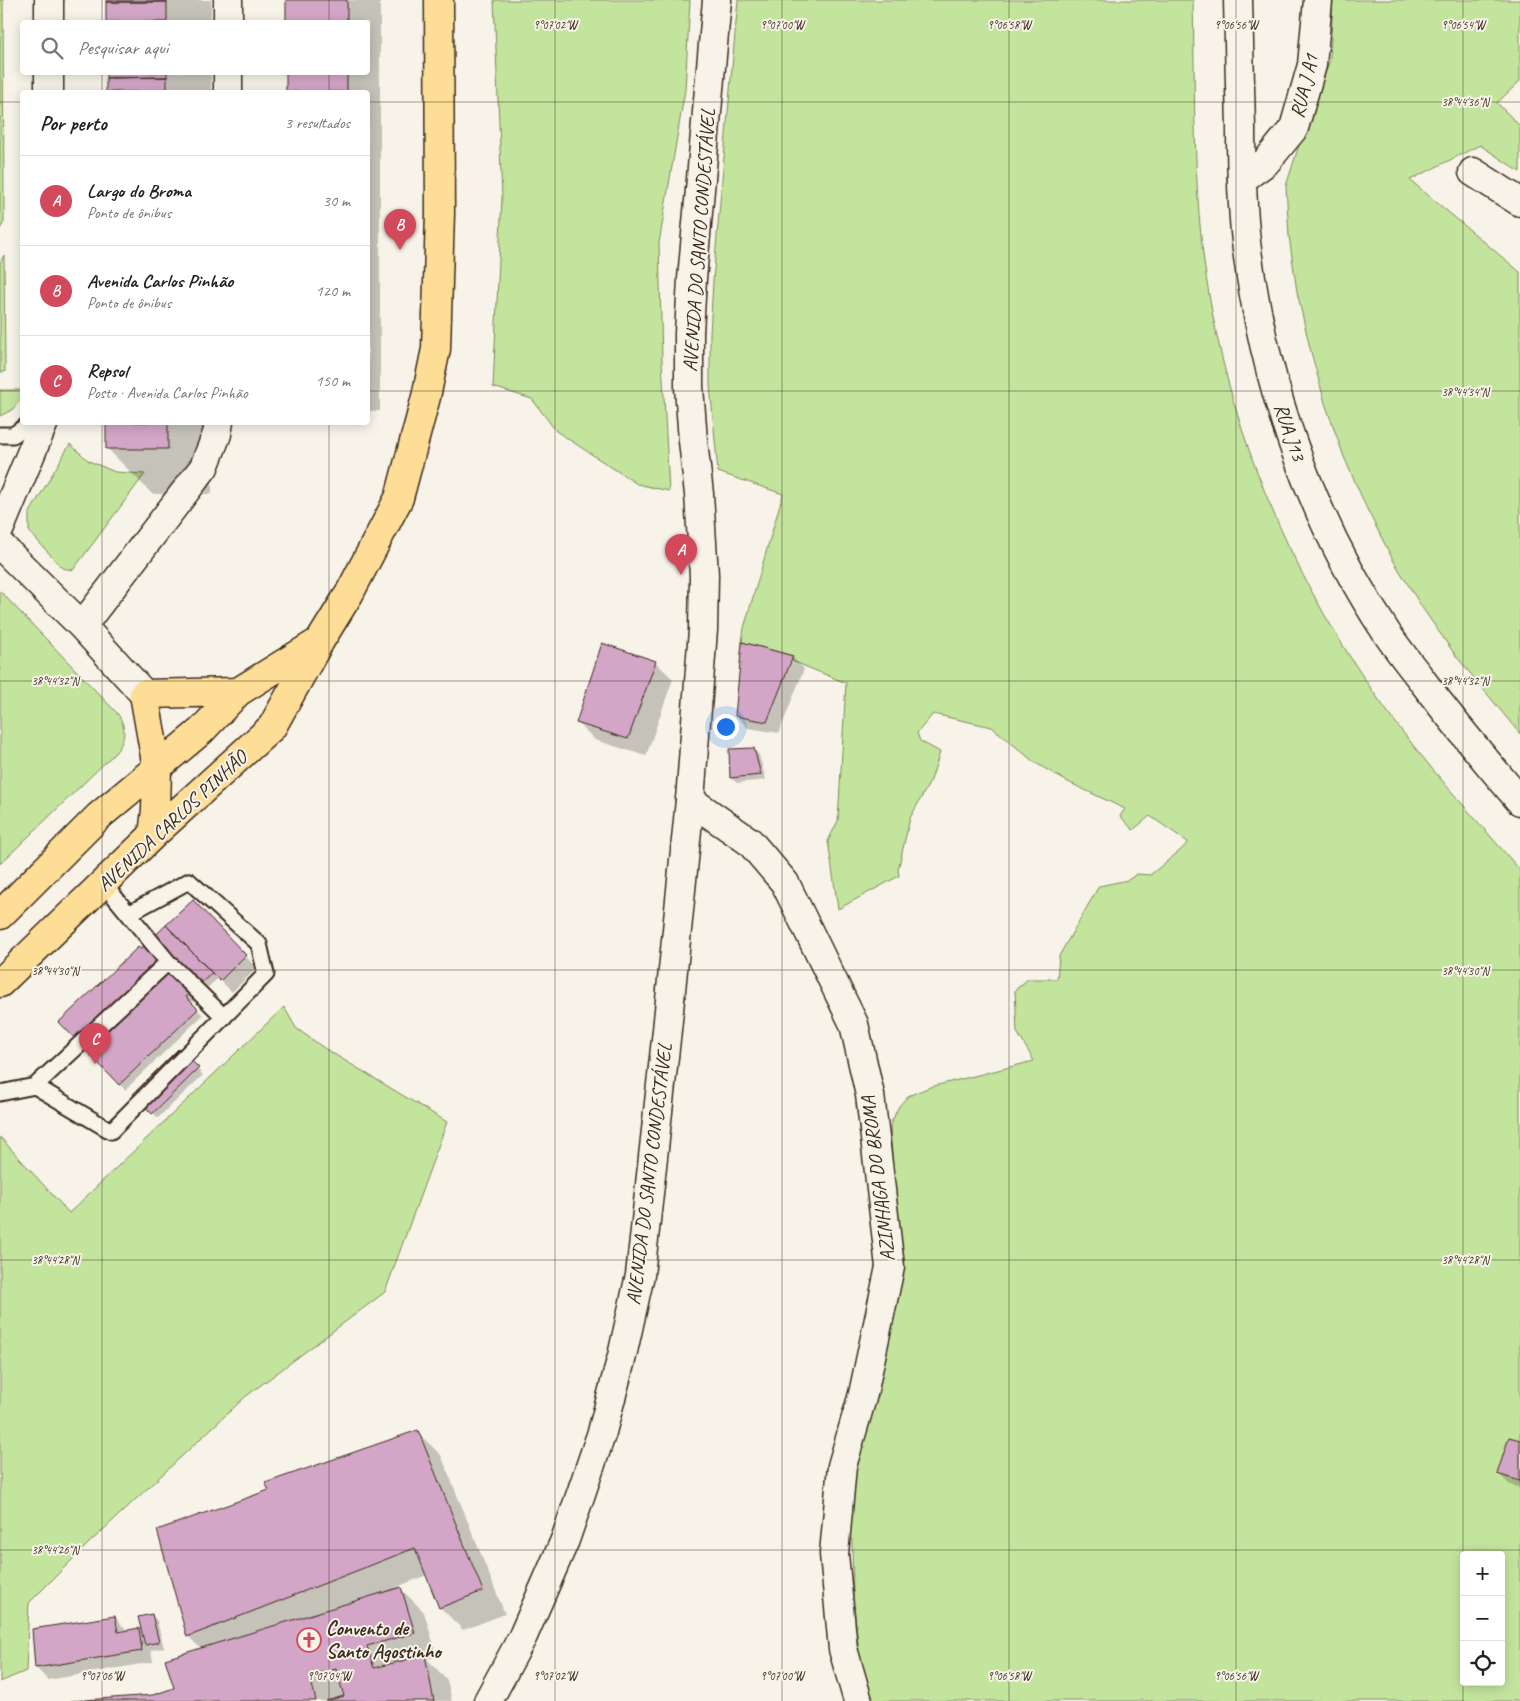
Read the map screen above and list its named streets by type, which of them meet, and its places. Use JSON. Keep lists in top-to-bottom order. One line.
{"streets":{"main road":["AVENIDA CARLOS PINHÃO"],"street":["RUA J A1","AVENIDA DO SANTO CONDESTÁVEL","RUA J13","AZINHAGA DO BROMA"]},"crossings":[["RUA J A1","RUA J13"],["AVENIDA DO SANTO CONDESTÁVEL","AZINHAGA DO BROMA"]],"places":{"church":["Convento de Santo Agostinho"]},"page":{"search":"Pesquisar aqui","heading":["Por perto","3 resultados"],"list":[{"mark":"A","name":"Largo do Broma","note":"Ponto de ônibus","value":"30 m"},{"mark":"B","name":"Avenida Carlos Pinhão","note":"Ponto de ônibus","value":"120 m"},{"mark":"C","name":"Repsol","note":"Posto · Avenida Carlos Pinhão","value":"150 m"}],"pins":["B","A","C"],"map_buttons":["+","−"]},"coordinates":["9°07'02\"W","9°07'00\"W","9°06'58\"W","9°06'56\"W","9°06'54\"W","38°44'36\"N","38°44'34\"N","38°44'32\"N","38°44'30\"N","38°44'28\"N","38°44'26\"N","9°07'06\"W","9°07'04\"W"]}
